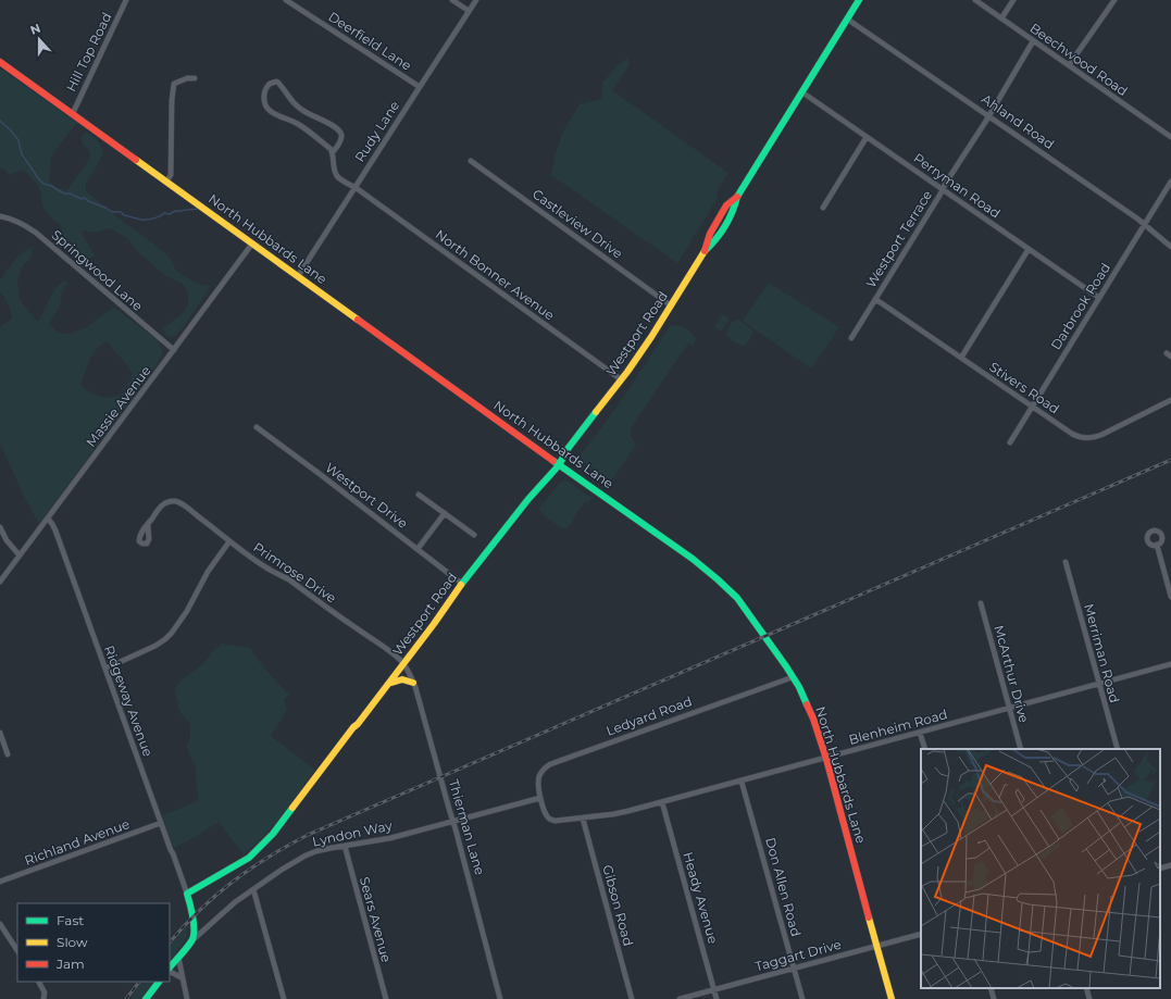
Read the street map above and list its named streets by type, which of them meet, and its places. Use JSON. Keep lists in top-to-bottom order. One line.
{"streets":{"street":["Deerfield Lane","Hill Top Road","Beechwood Road","Ahland Road","Rudy Lane","Perryman Road","Castleview Drive","North Hubbards Lane","Westport Terrace","Springwood Lane","North Bonner Avenue","Darbrook Road","Westport Road","Stivers Road","Massie Avenue","Westport Drive","Primrose Drive","Merriman Road","McArthur Drive","Ridgeway Avenue","Ledyard Road","Blenheim Road","Thierman Lane","Lyndon Way","Richland Avenue","Don Allen Road","Heady Avenue","Gibson Road","Sears Avenue","Taggart Drive"]},"crossings":[["Deerfield Lane","Rudy Lane"],["Hill Top Road","North Hubbards Lane"],["Beechwood Road","Westport Terrace"],["Ahland Road","Westport Terrace"],["Ahland Road","Darbrook Road"],["Ahland Road","Westport Road"],["Rudy Lane","North Hubbards Lane"],["Rudy Lane","North Bonner Avenue"],["Perryman Road","Westport Terrace"],["Perryman Road","Darbrook Road"],["Perryman Road","Westport Road"],["Castleview Drive","Westport Road"],["North Hubbards Lane","Westport Road"],["North Hubbards Lane","Massie Avenue"],["North Hubbards Lane","Ledyard Road"],["North Hubbards Lane","Blenheim Road"],["North Hubbards Lane","Taggart Drive"],["Westport Terrace","Stivers Road"],["Springwood Lane","Massie Avenue"],["North Bonner Avenue","Westport Road"],["Darbrook Road","Stivers Road"],["Westport Road","Westport Drive"],["Westport Road","Primrose Drive"],["Westport Road","Ridgeway Avenue"],["Westport Road","Thierman Lane"],["Massie Avenue","Ridgeway Avenue"],["Primrose Drive","Thierman Lane"],["Merriman Road","Blenheim Road"],["McArthur Drive","Blenheim Road"],["Ridgeway Avenue","Richland Avenue"],["Ledyard Road","Blenheim Road"],["Ledyard Road","Lyndon Way"],["Blenheim Road","Lyndon Way"],["Blenheim Road","Don Allen Road"],["Blenheim Road","Heady Avenue"],["Blenheim Road","Gibson Road"],["Thierman Lane","Lyndon Way"],["Lyndon Way","Sears Avenue"],["Don Allen Road","Taggart Drive"],["Heady Avenue","Taggart Drive"]],"legend":["Fast","Slow","Jam"],"north":"top"}
